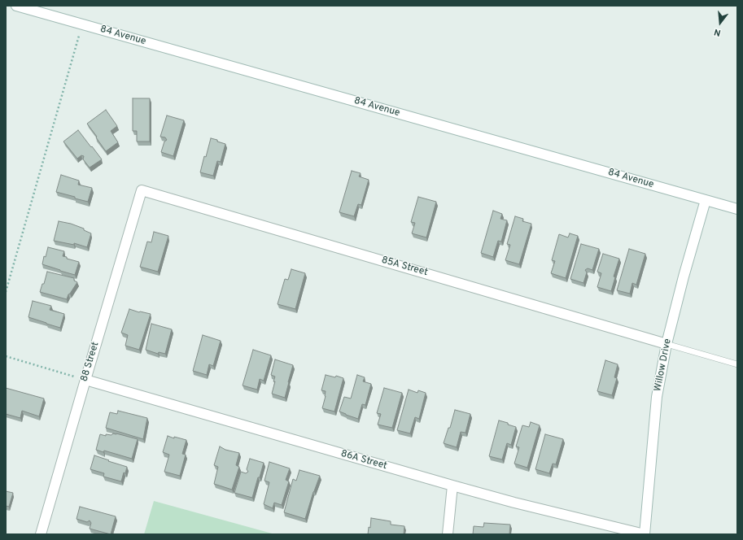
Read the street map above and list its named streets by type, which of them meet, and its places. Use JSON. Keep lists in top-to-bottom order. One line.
{"streets":{"street":["84 Avenue","85A Street","88 Street","Willow Drive","86A Street"]},"crossings":[["84 Avenue","Willow Drive"],["85A Street","88 Street"],["85A Street","Willow Drive"],["88 Street","86A Street"],["Willow Drive","86A Street"]],"north":"bottom"}
